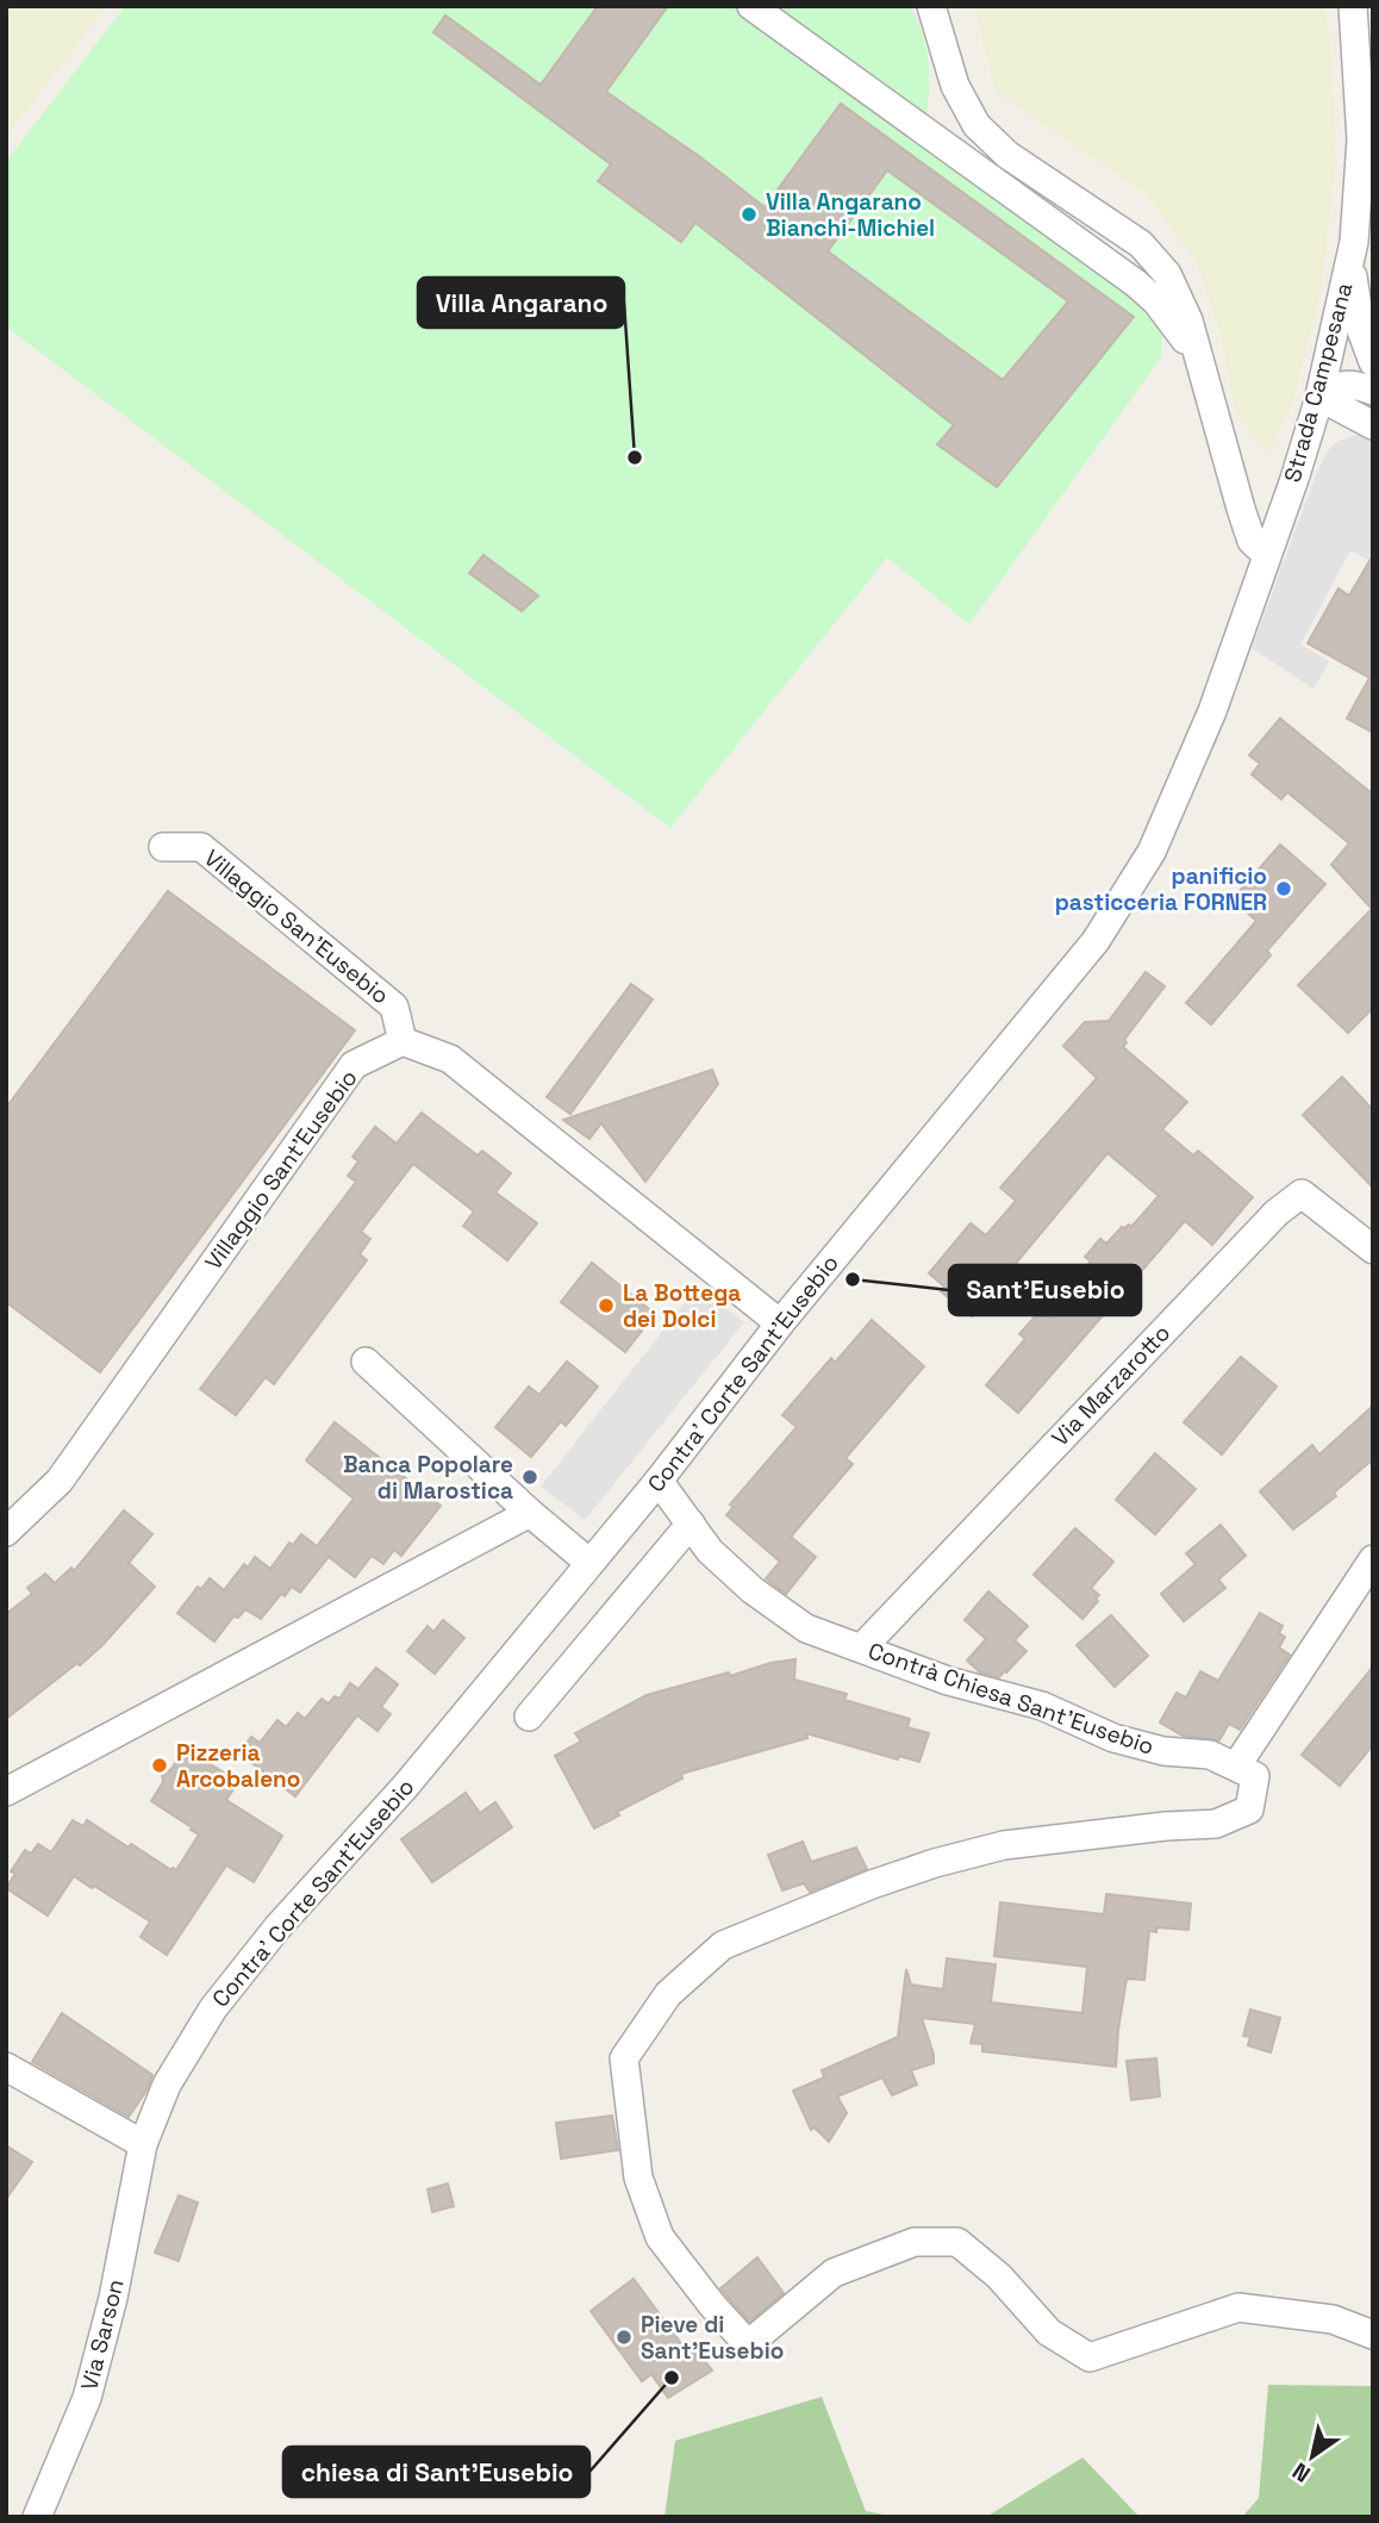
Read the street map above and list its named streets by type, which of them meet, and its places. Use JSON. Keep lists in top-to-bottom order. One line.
{"streets":{"street":["Strada Campesana","Villaggio San'Eusebio","Villaggio Sant'Eusebio","Contra' Corte Sant'Eusebio","Via Marzarotto","Contrà Chiesa Sant'Eusebio","Via Sarson"]},"crossings":[["Strada Campesana","Contra' Corte Sant'Eusebio"],["Villaggio San'Eusebio","Villaggio Sant'Eusebio"],["Contra' Corte Sant'Eusebio","Contrà Chiesa Sant'Eusebio"],["Contra' Corte Sant'Eusebio","Via Sarson"],["Via Marzarotto","Contrà Chiesa Sant'Eusebio"]],"places":["Villa Angarano Bianchi-Michiel","Villa Angarano","panificio pasticceria FORNER","Sant'Eusebio","La Bottega dei Dolci","Banca Popolare di Marostica","Pizzeria Arcobaleno","Pieve di Sant'Eusebio","chiesa di Sant'Eusebio"],"north":"bottom left"}
